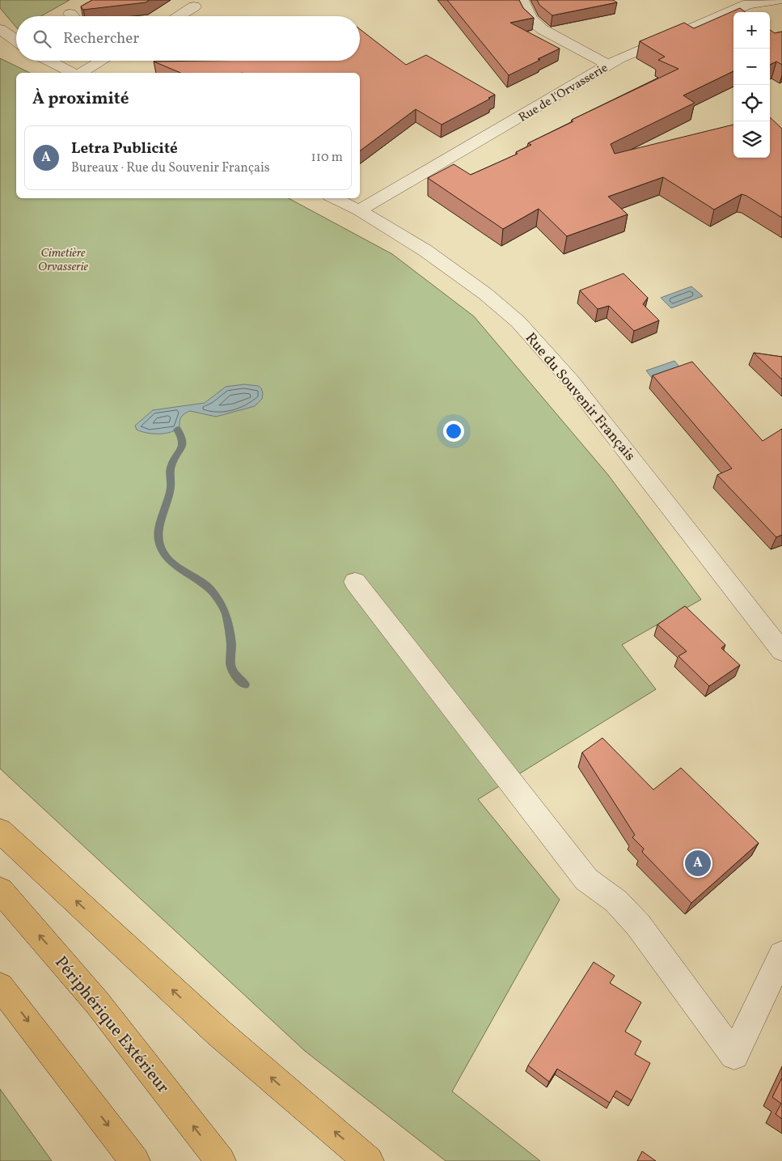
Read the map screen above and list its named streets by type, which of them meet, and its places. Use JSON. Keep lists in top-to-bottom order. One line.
{"streets":{"highway":["Périphérique Extérieur"],"street":["Rue de l'Orvasserie","Rue du Souvenir Français"]},"crossings":[["Rue de l'Orvasserie","Rue du Souvenir Français"]],"parks":["Cimetière Orvasserie"],"page":{"map_buttons":["+","−"],"search":"Rechercher","heading":"À proximité","list":[{"mark":"A","name":"Letra Publicité","note":"Bureaux · Rue du Souvenir Français","value":"110 m"}],"pins":"A"}}
